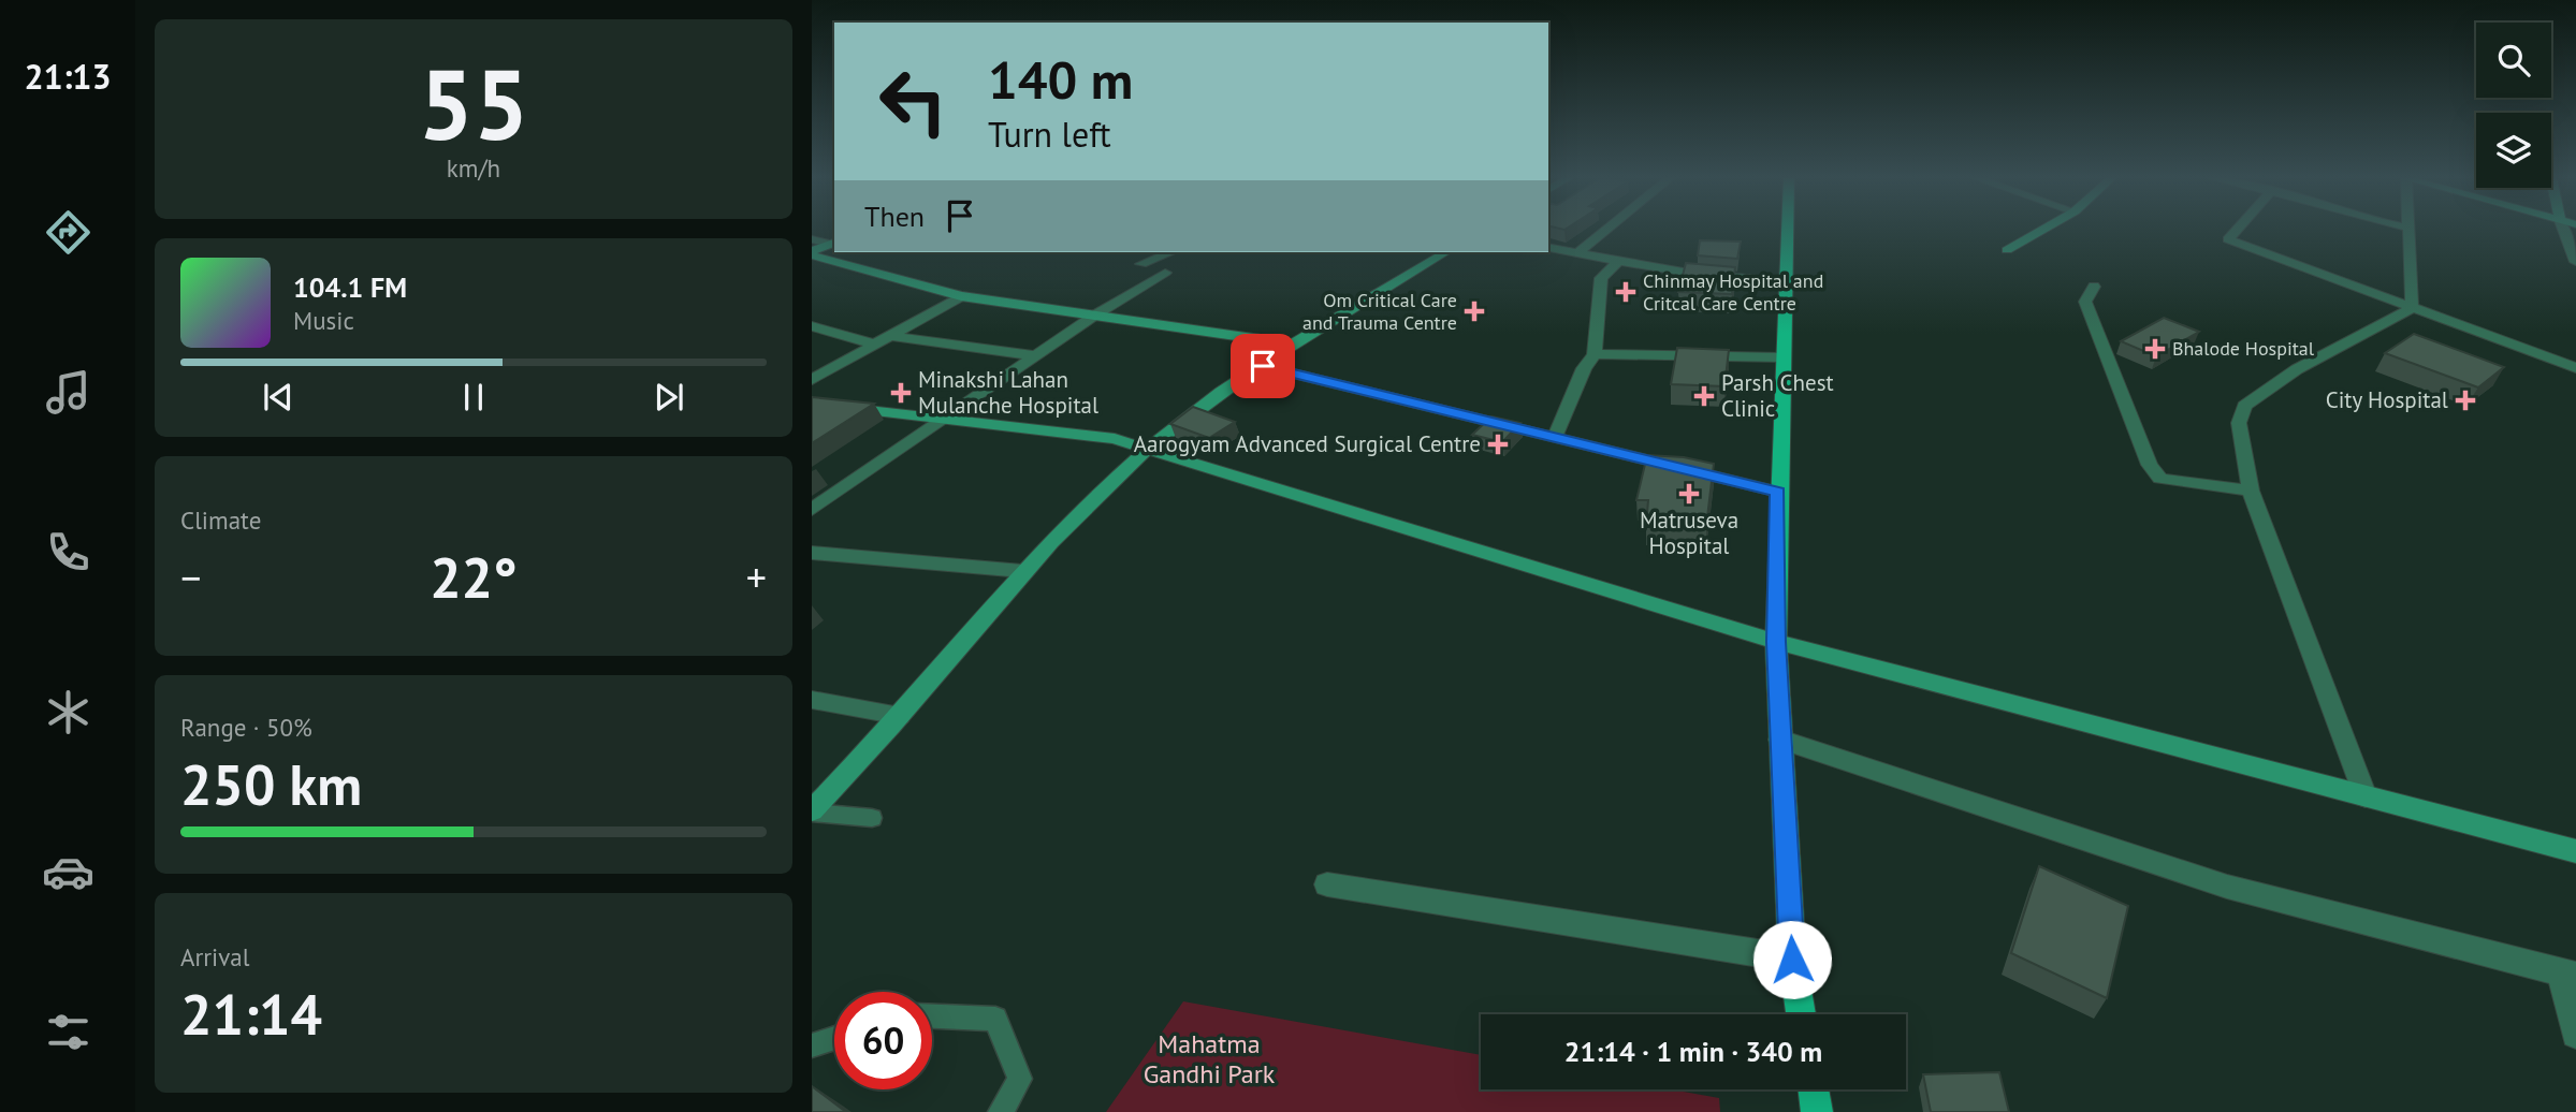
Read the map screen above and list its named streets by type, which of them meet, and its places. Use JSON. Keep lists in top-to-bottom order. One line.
{"parks":["Mahatma Gandhi Park"],"places":{"health":["Chinmay Hospital and Critcal Care Centre","Om Critical Care and Trauma Centre","Bhalode Hospital","Minakshi Lahan Mulanche Hospital","Parsh Chest Clinic","City Hospital","Aarogyam Advanced Surgical Centre","Matruseva Hospital"]},"page":{"tabs":"21:13","tile":[["55","km/h"],"Climate",["Range · 50%","250 km"],["Arrival","21:14"]],"turn":["140 m","Turn left"],"then":"Then","song":["104.1 FM","Music"],"heat":["−","22°","+"],"limit":"60","trip":"21:14 · 1 min · 340 m"}}
